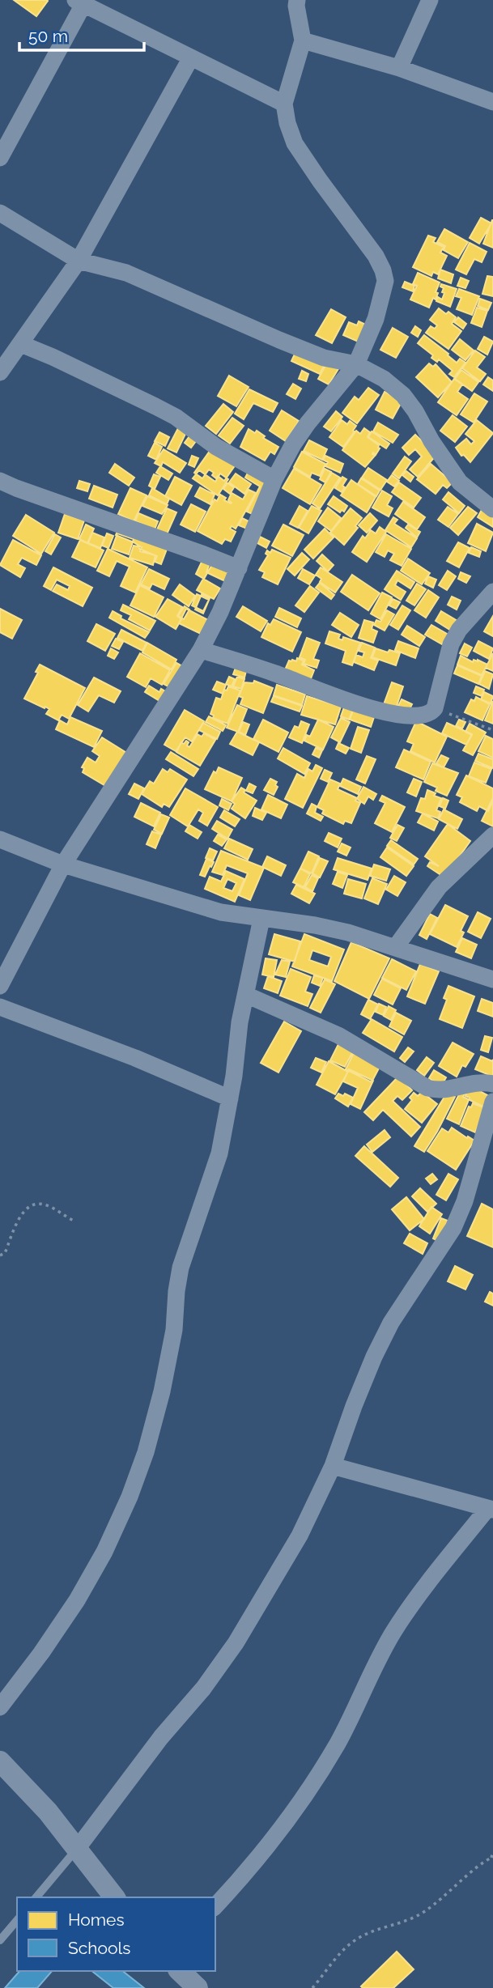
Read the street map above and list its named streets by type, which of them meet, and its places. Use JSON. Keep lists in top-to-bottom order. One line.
{"legend":["Homes","Schools"],"scale_bar":"50 m"}
